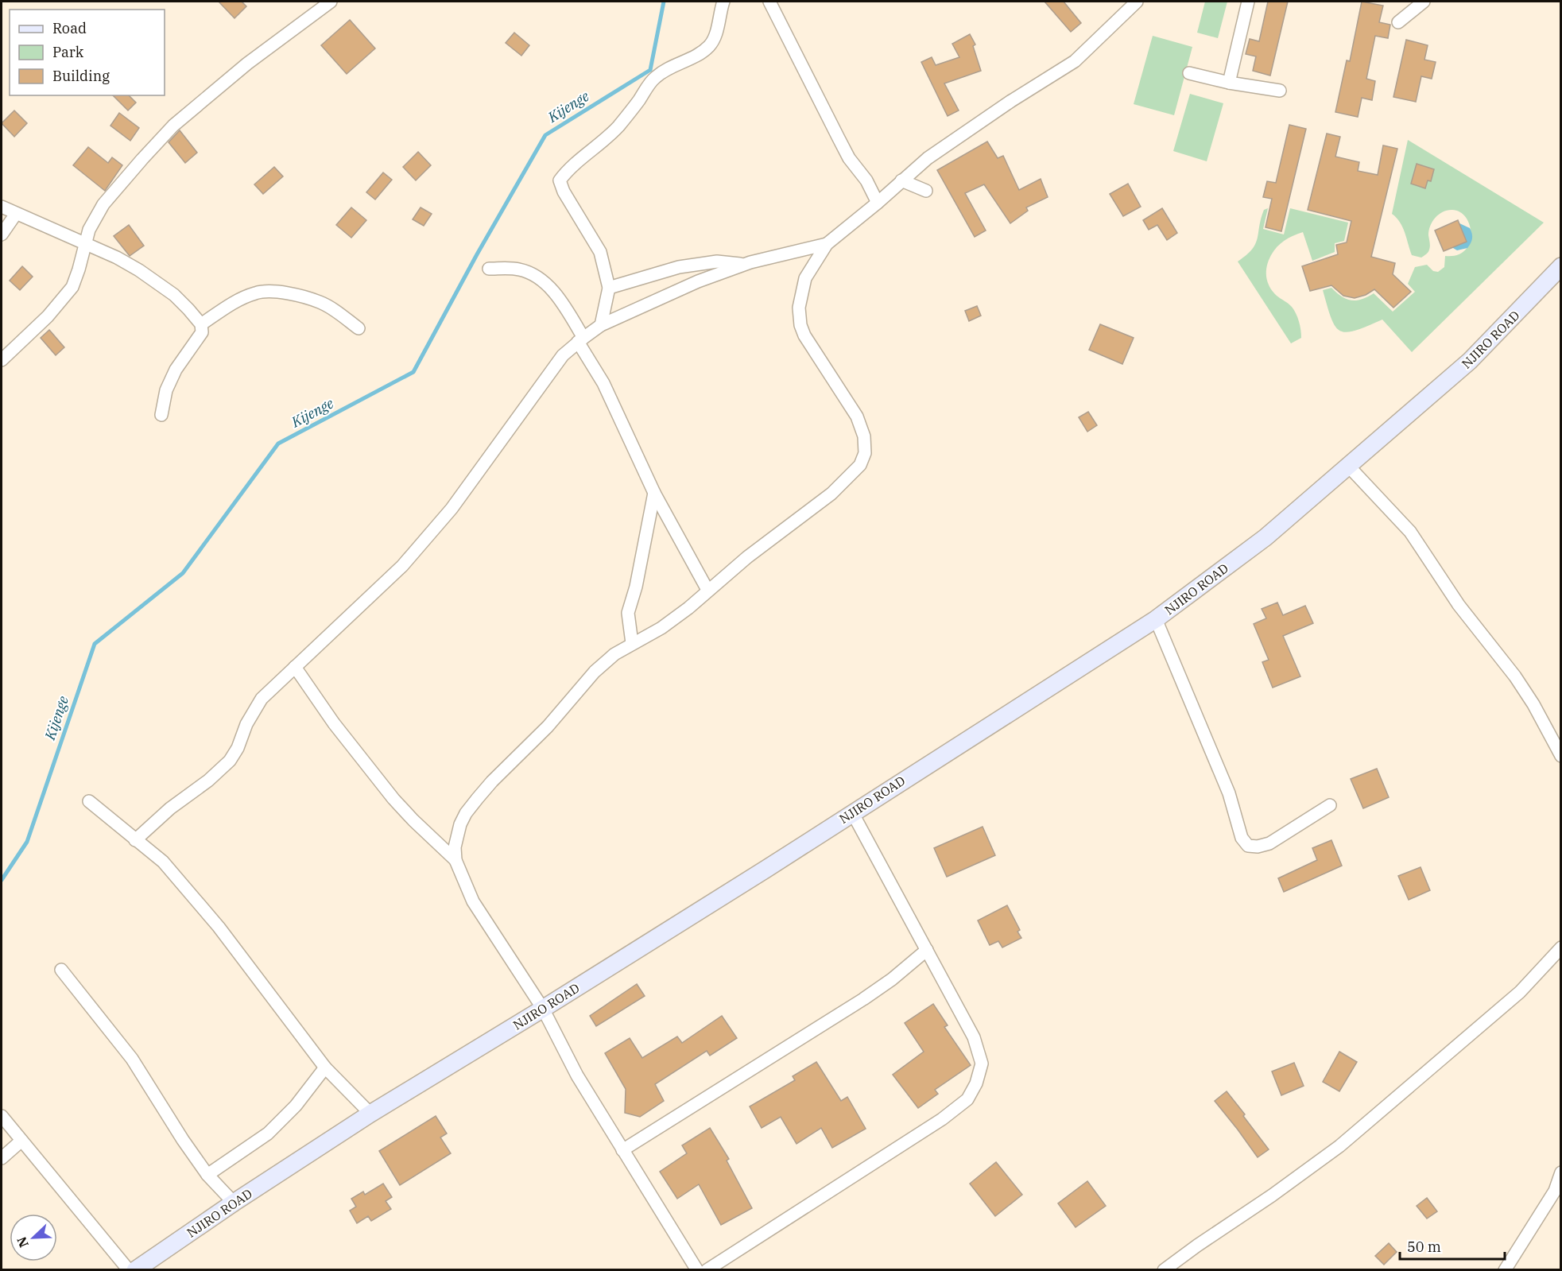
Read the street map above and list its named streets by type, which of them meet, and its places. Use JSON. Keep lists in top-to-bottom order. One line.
{"streets":{"street":["NJIRO ROAD"]},"water":["Kijenge"],"legend":["Road","Park","Building"],"scale_bar":"50 m","north":"bottom left"}
